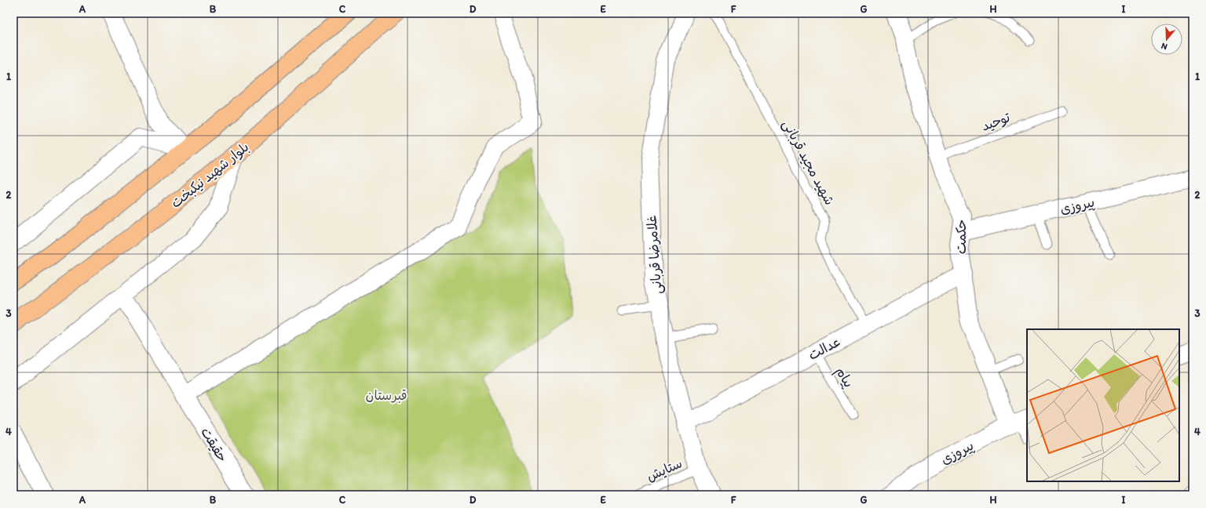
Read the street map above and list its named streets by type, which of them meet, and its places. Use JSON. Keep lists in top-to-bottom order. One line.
{"streets":{"main road":["بلوار شهید نیکبخت"],"street":["پیروزی","حکمت","غلامرضا قربانی","عدالت","حقیقت"],"lane":["توحید","شهید مجید قربانی","پیام","ستایش"]},"crossings":[["توحید","حکمت"],["شهید مجید قربانی","عدالت"],["پیروزی","حکمت"],["حکمت","عدالت"],["غلامرضا قربانی","عدالت"],["غلامرضا قربانی","ستایش"],["عدالت","پیام"]],"parks":["قبرستان"],"north":"bottom","grid":{"columns":["A","B","C","D","E","F","G","H","I"],"rows":["1","2","3","4"]}}
